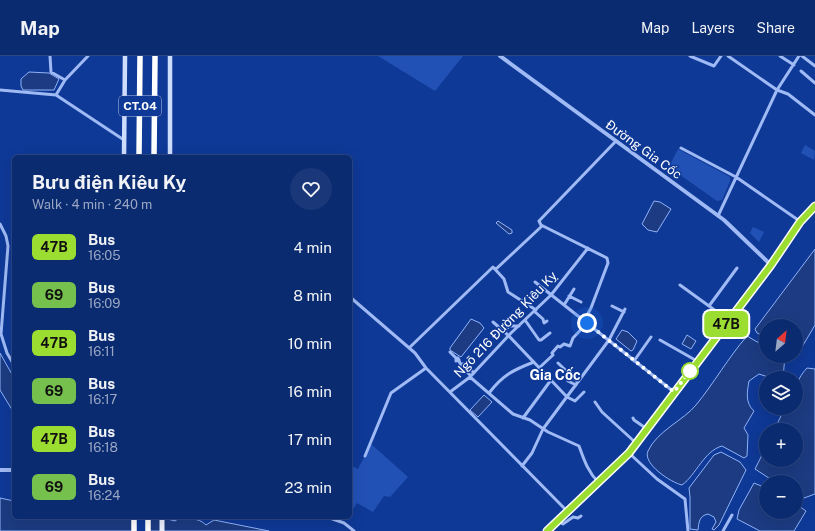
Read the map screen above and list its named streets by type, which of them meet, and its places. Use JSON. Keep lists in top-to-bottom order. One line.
{"streets":{"highway":["CT.04"],"street":["Đường Gia Cốc","Ngõ 216 Đường Kiêu Kỵ"]},"districts":["Gia Cốc"],"lines":["bus line 47B"],"north":"top right","page":{"header":"Map","nav":["Map","Layers","Share"],"on_map":"47B","heading":["Bưu điện Kiêu Kỵ","Walk · 4 min · 240 m"],"list":[{"mark":"47B","name":"Bus","note":"16:05","value":"4 min"},{"mark":"69","name":"Bus","note":"16:09","value":"8 min"},{"mark":"47B","name":"Bus","note":"16:11","value":"10 min"},{"mark":"69","name":"Bus","note":"16:17","value":"16 min"},{"mark":"47B","name":"Bus","note":"16:18","value":"17 min"},{"mark":"69","name":"Bus","note":"16:24","value":"23 min"}],"map_buttons":["+","−"]}}
